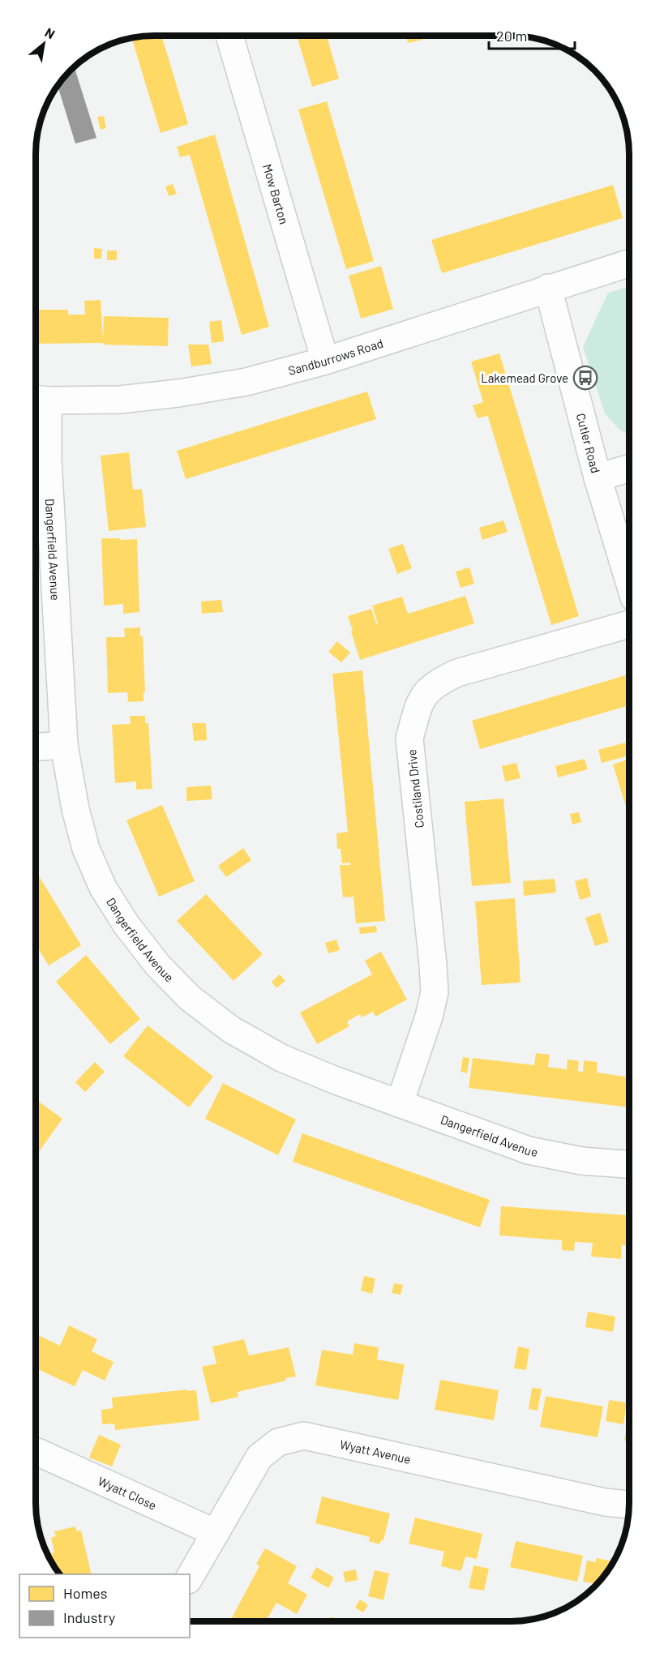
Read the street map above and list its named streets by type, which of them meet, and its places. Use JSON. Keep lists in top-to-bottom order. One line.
{"streets":{"street":["Mow Barton","Sandburrows Road","Cutler Road","Dangerfield Avenue","Costiland Drive","Wyatt Avenue","Wyatt Close"]},"crossings":[["Mow Barton","Sandburrows Road"],["Sandburrows Road","Cutler Road"],["Sandburrows Road","Dangerfield Avenue"],["Dangerfield Avenue","Costiland Drive"],["Wyatt Avenue","Wyatt Close"]],"places":{"bus stop":["Lakemead Grove"]},"legend":["Homes","Industry"],"scale_bar":"20 m","north":"top right"}
